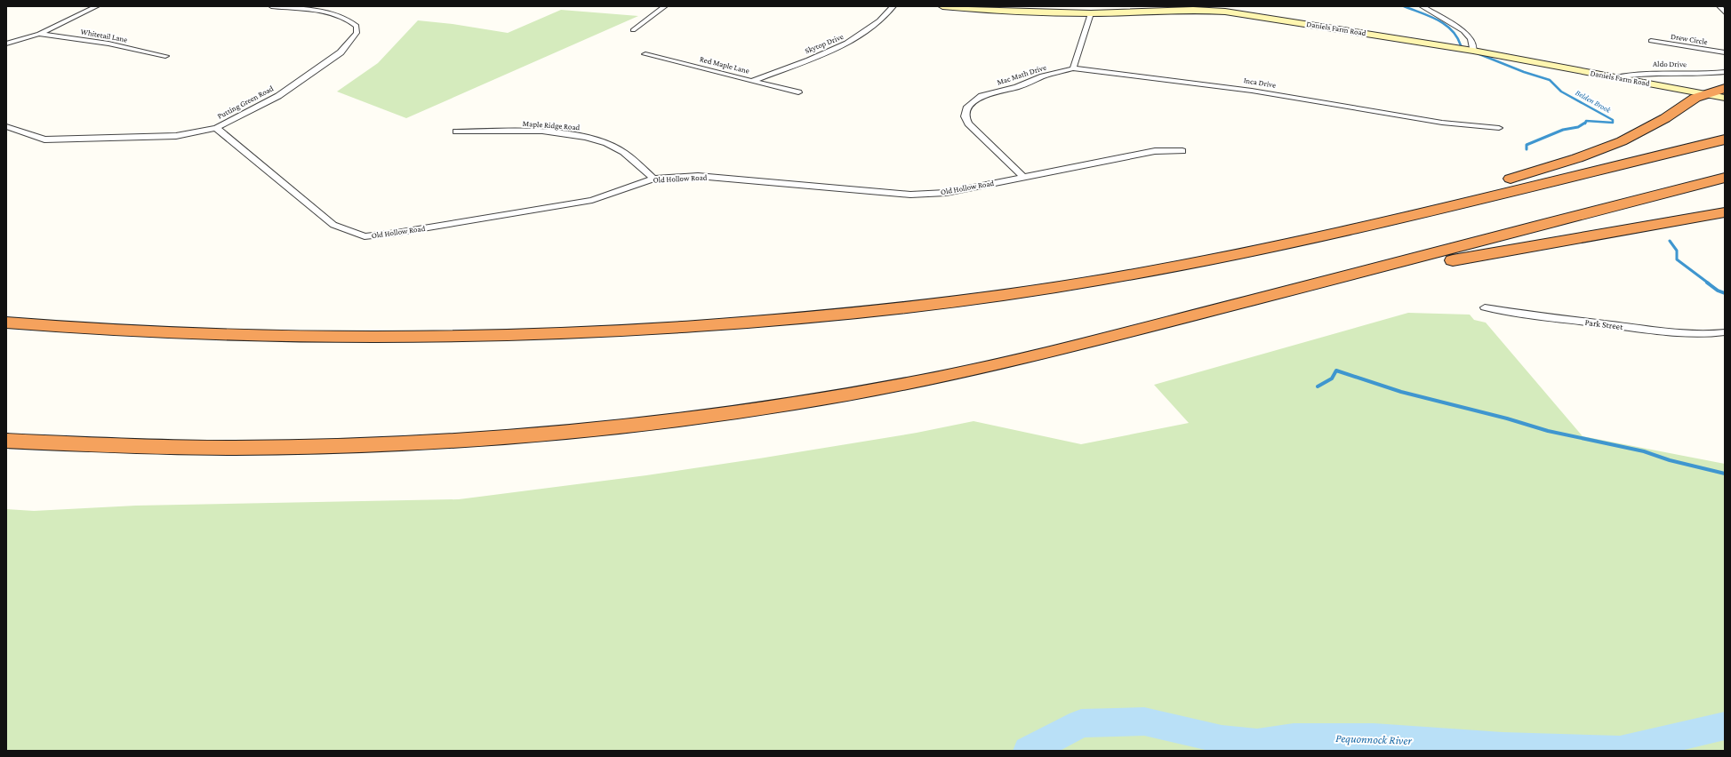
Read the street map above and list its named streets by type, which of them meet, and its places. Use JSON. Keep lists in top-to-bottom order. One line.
{"streets":{"main road":["Daniels Farm Road"],"street":["Whitetail Lane","Drew Circle","Skytop Drive","Aldo Drive","Red Maple Lane","Mac Math Drive","Inca Drive","Putting Green Road","Maple Ridge Road","Old Hollow Road","Park Street"]},"crossings":[["Daniels Farm Road","Aldo Drive"],["Skytop Drive","Red Maple Lane"],["Mac Math Drive","Inca Drive"],["Mac Math Drive","Old Hollow Road"],["Putting Green Road","Old Hollow Road"],["Maple Ridge Road","Old Hollow Road"]],"water":["Belden Brook","Pequonnock River"]}
